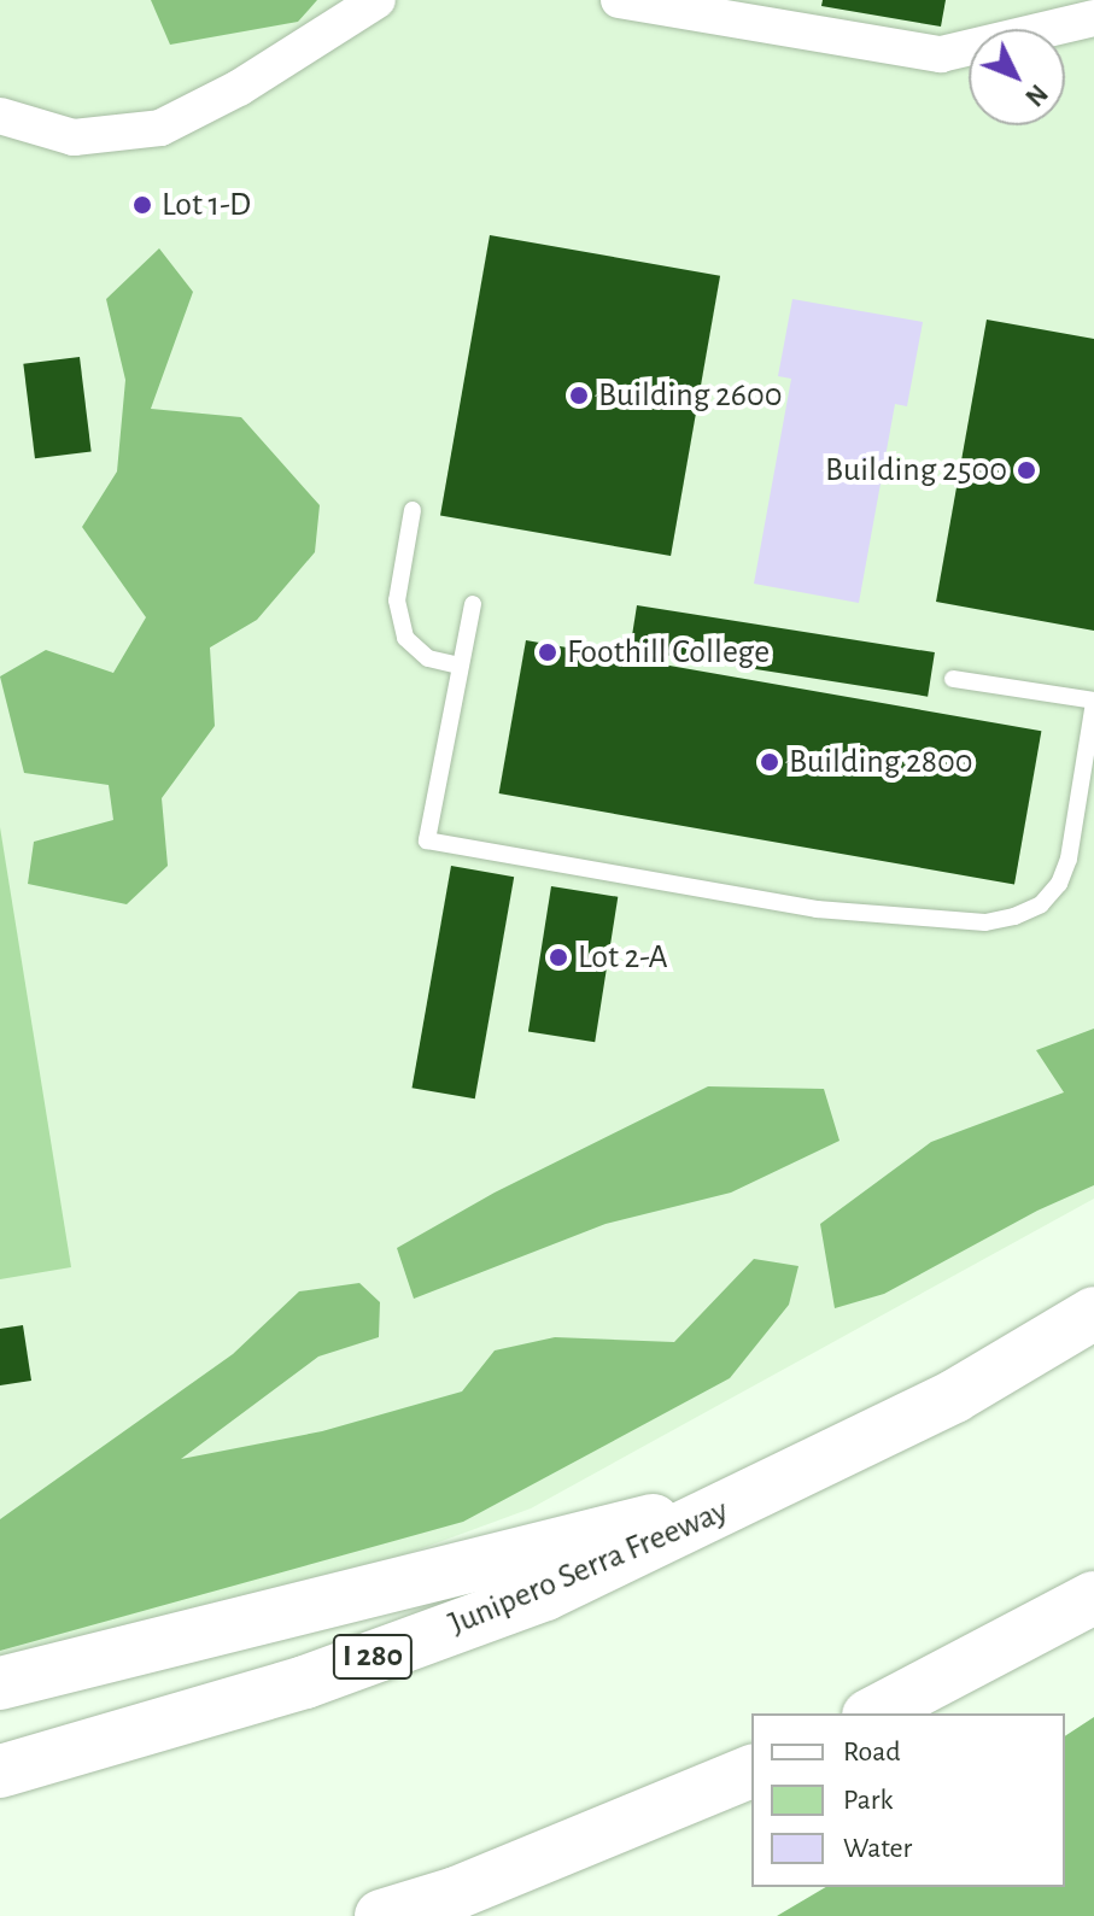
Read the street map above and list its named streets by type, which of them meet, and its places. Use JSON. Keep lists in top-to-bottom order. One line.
{"streets":{"highway":["Junipero Serra Freeway","I 280"]},"places":["Lot 1-D","Building 2600","Building 2500","Foothill College","Building 2800","Lot 2-A"],"legend":["Road","Park","Water"],"north":"bottom right"}
